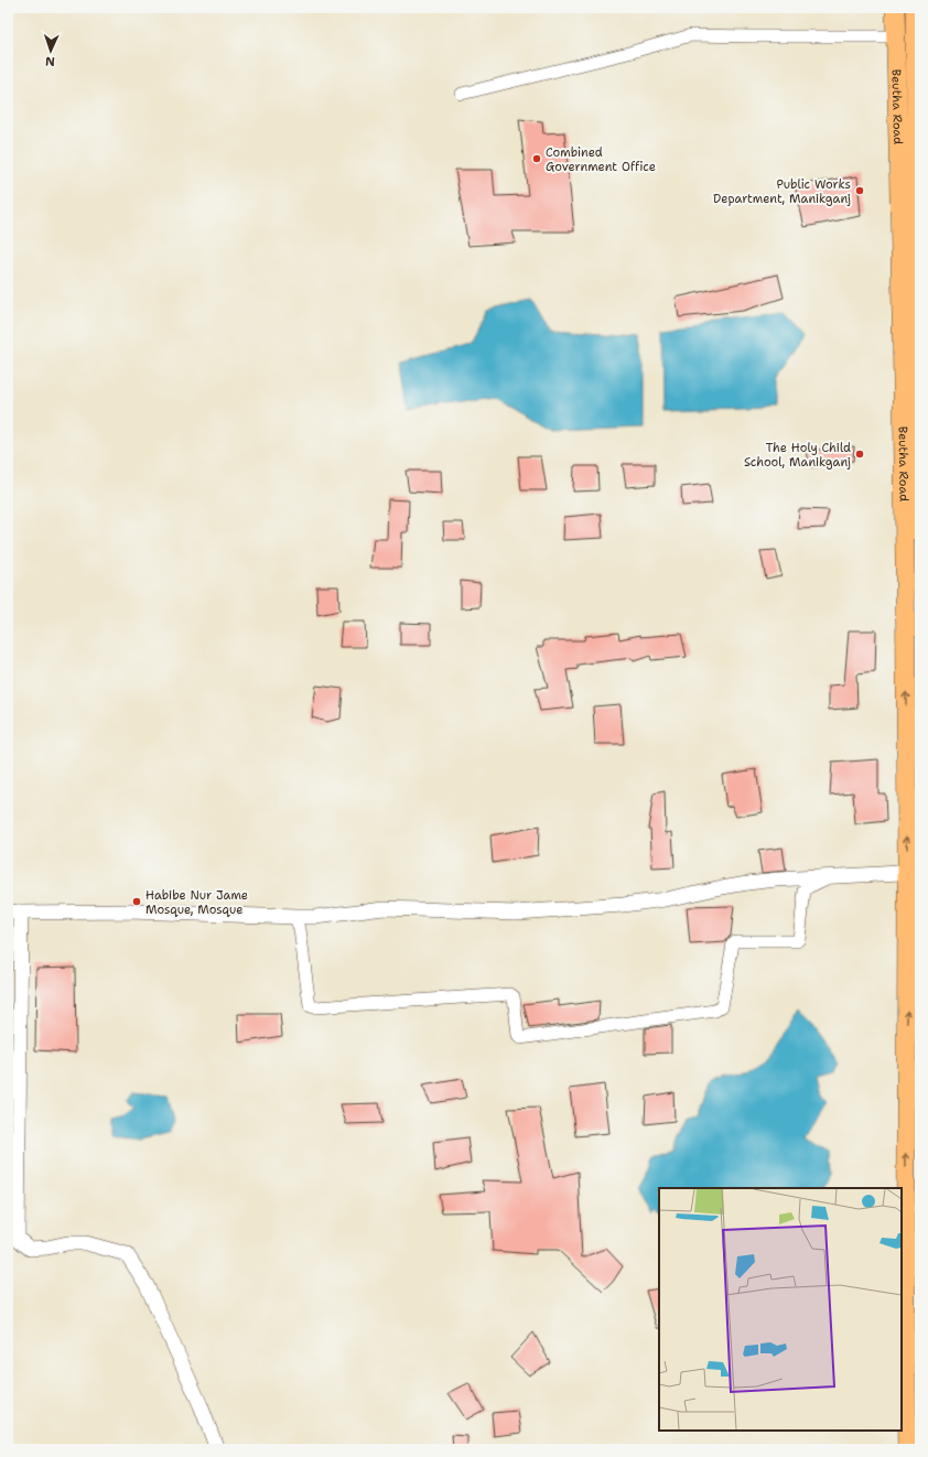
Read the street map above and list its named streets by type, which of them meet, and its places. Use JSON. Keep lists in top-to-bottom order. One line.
{"streets":{"main road":["Beutha Road"]},"places":["Combined Government Office","Public Works Department, Manikganj","The Holy Child School, Manikganj","Habibe Nur Jame Mosque, Mosque"],"north":"bottom"}
